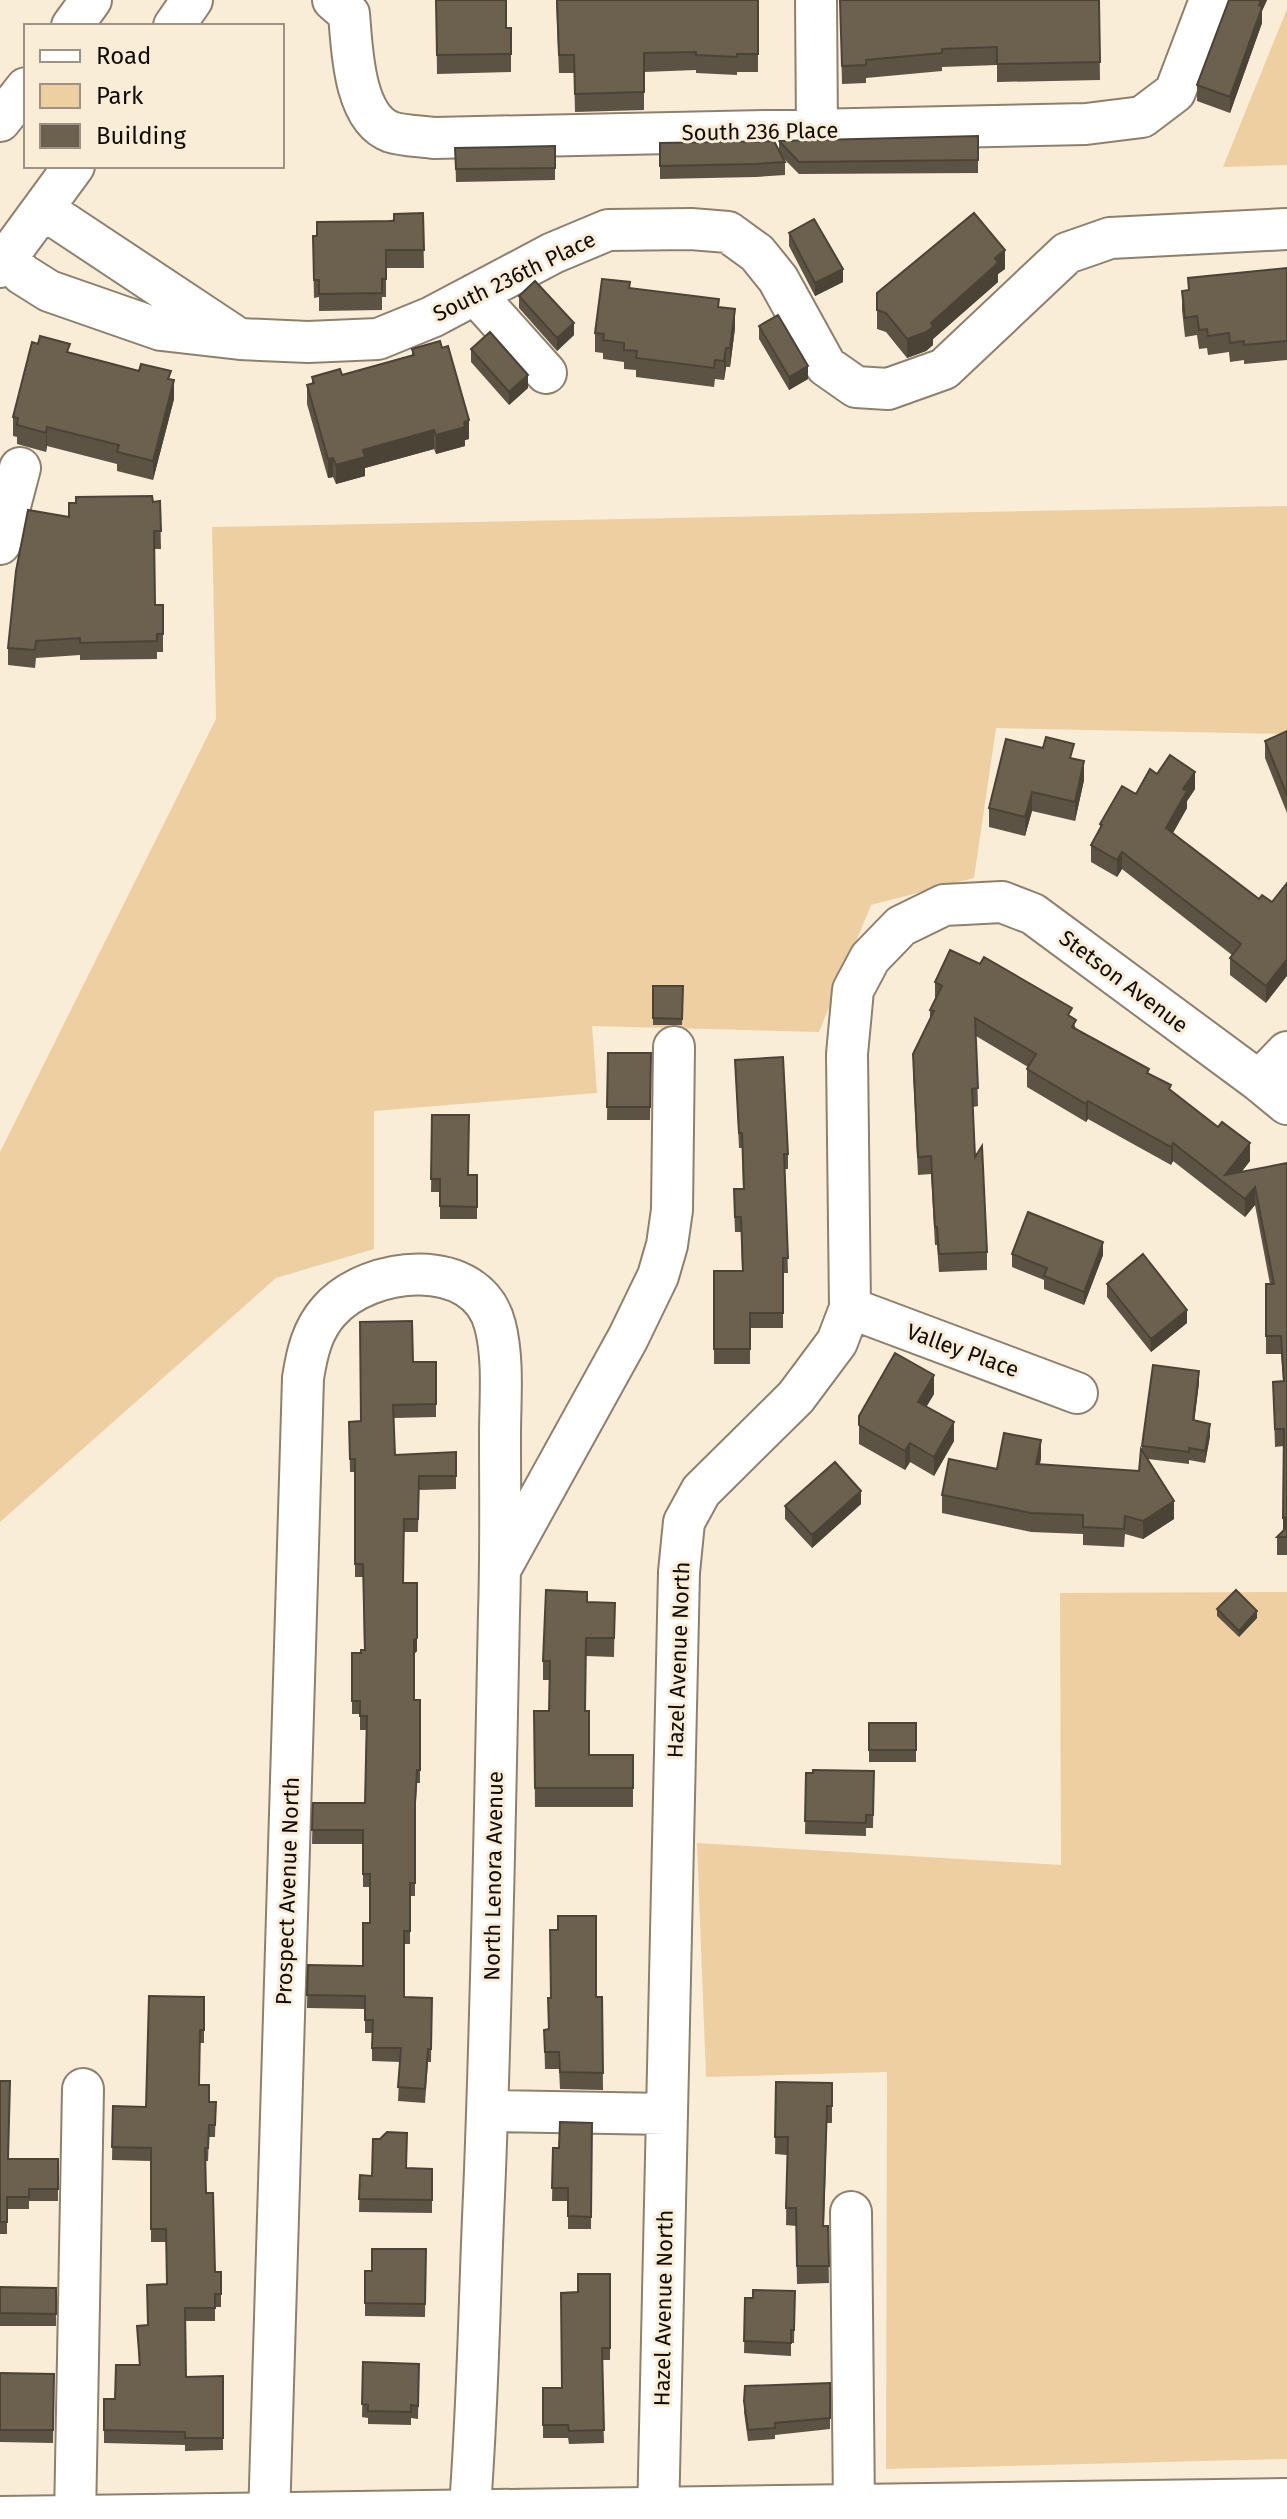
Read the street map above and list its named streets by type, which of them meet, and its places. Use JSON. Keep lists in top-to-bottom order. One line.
{"streets":{"street":["South 236 Place","South 236th Place","Stetson Avenue","Valley Place","Hazel Avenue North","North Lenora Avenue","Prospect Avenue North"]},"crossings":[["Stetson Avenue","Hazel Avenue North"],["Valley Place","Hazel Avenue North"],["North Lenora Avenue","Prospect Avenue North"]],"legend":["Road","Park","Building"]}
